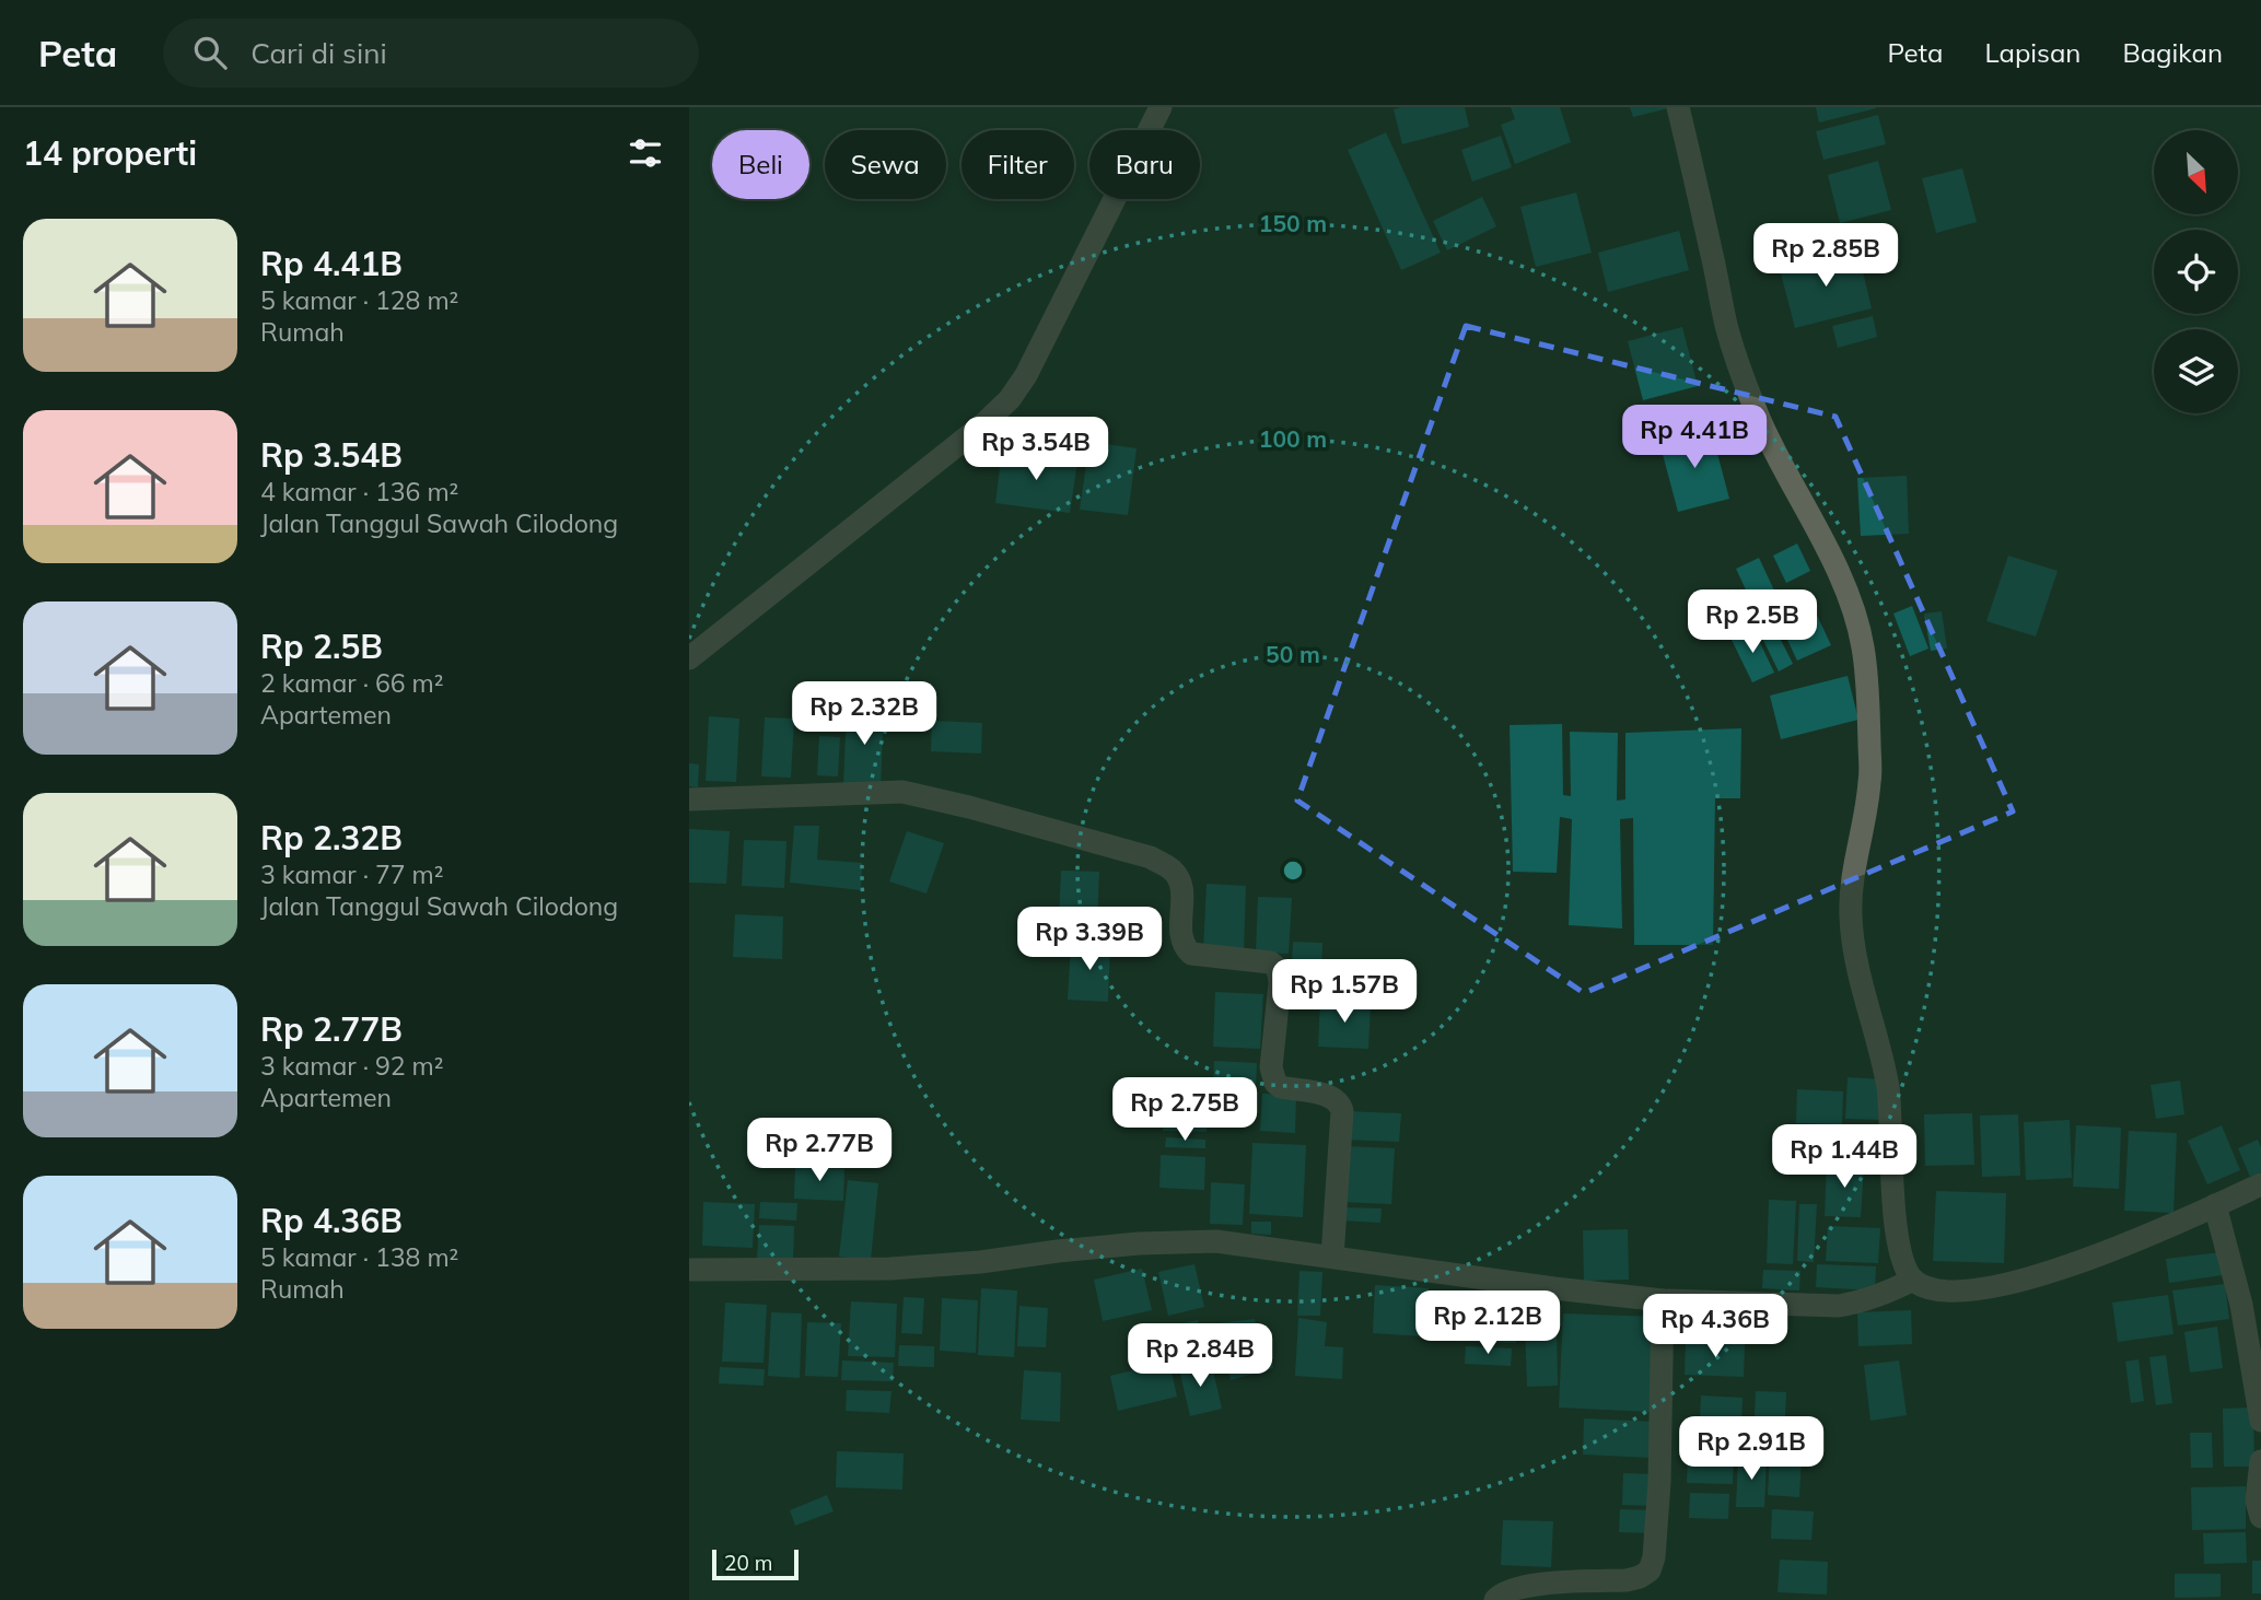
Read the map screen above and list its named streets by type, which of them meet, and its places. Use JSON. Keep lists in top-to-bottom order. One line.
{"scale_bar":"20 m","north":"bottom right","page":{"header":"Peta","search":"Cari di sini","nav":["Peta","Lapisan","Bagikan"],"heading":"14 properti","chip":["Beli","Sewa","Filter","Baru"],"list":[{"name":"Rp 4.41B","note":"5 kamar · 128 m² · Rumah"},{"name":"Rp 3.54B","note":"4 kamar · 136 m² · Jalan Tanggul Sawah Cilodong"},{"name":"Rp 2.5B","note":"2 kamar · 66 m² · Apartemen"},{"name":"Rp 2.32B","note":"3 kamar · 77 m² · Jalan Tanggul Sawah Cilodong"},{"name":"Rp 2.77B","note":"3 kamar · 92 m² · Apartemen"},{"name":"Rp 4.36B","note":"5 kamar · 138 m² · Rumah"}],"price":["Rp 2.85B","Rp 4.41B","Rp 3.54B","Rp 2.5B","Rp 2.32B","Rp 3.39B","Rp 1.57B","Rp 2.75B","Rp 2.77B","Rp 1.44B","Rp 2.12B","Rp 4.36B","Rp 2.84B","Rp 2.91B"],"scale":"20 m"},"rings":["150 m","100 m","50 m"]}
